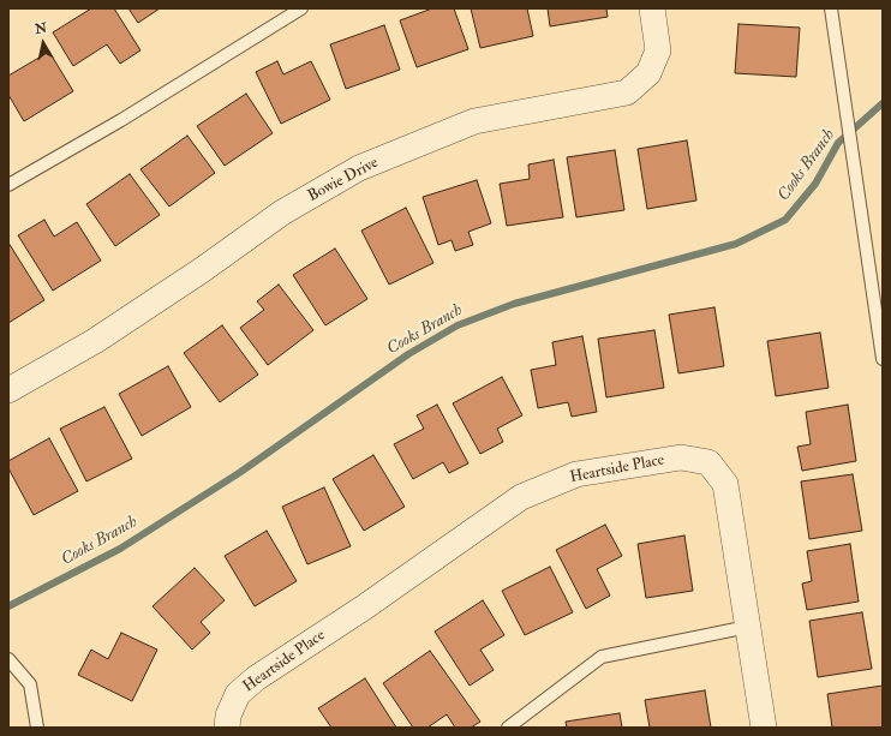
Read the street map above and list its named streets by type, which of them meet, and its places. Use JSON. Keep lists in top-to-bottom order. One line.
{"streets":{"street":["Bowie Drive","Heartside Place"]},"water":["Cooks Branch"],"north":"top"}
